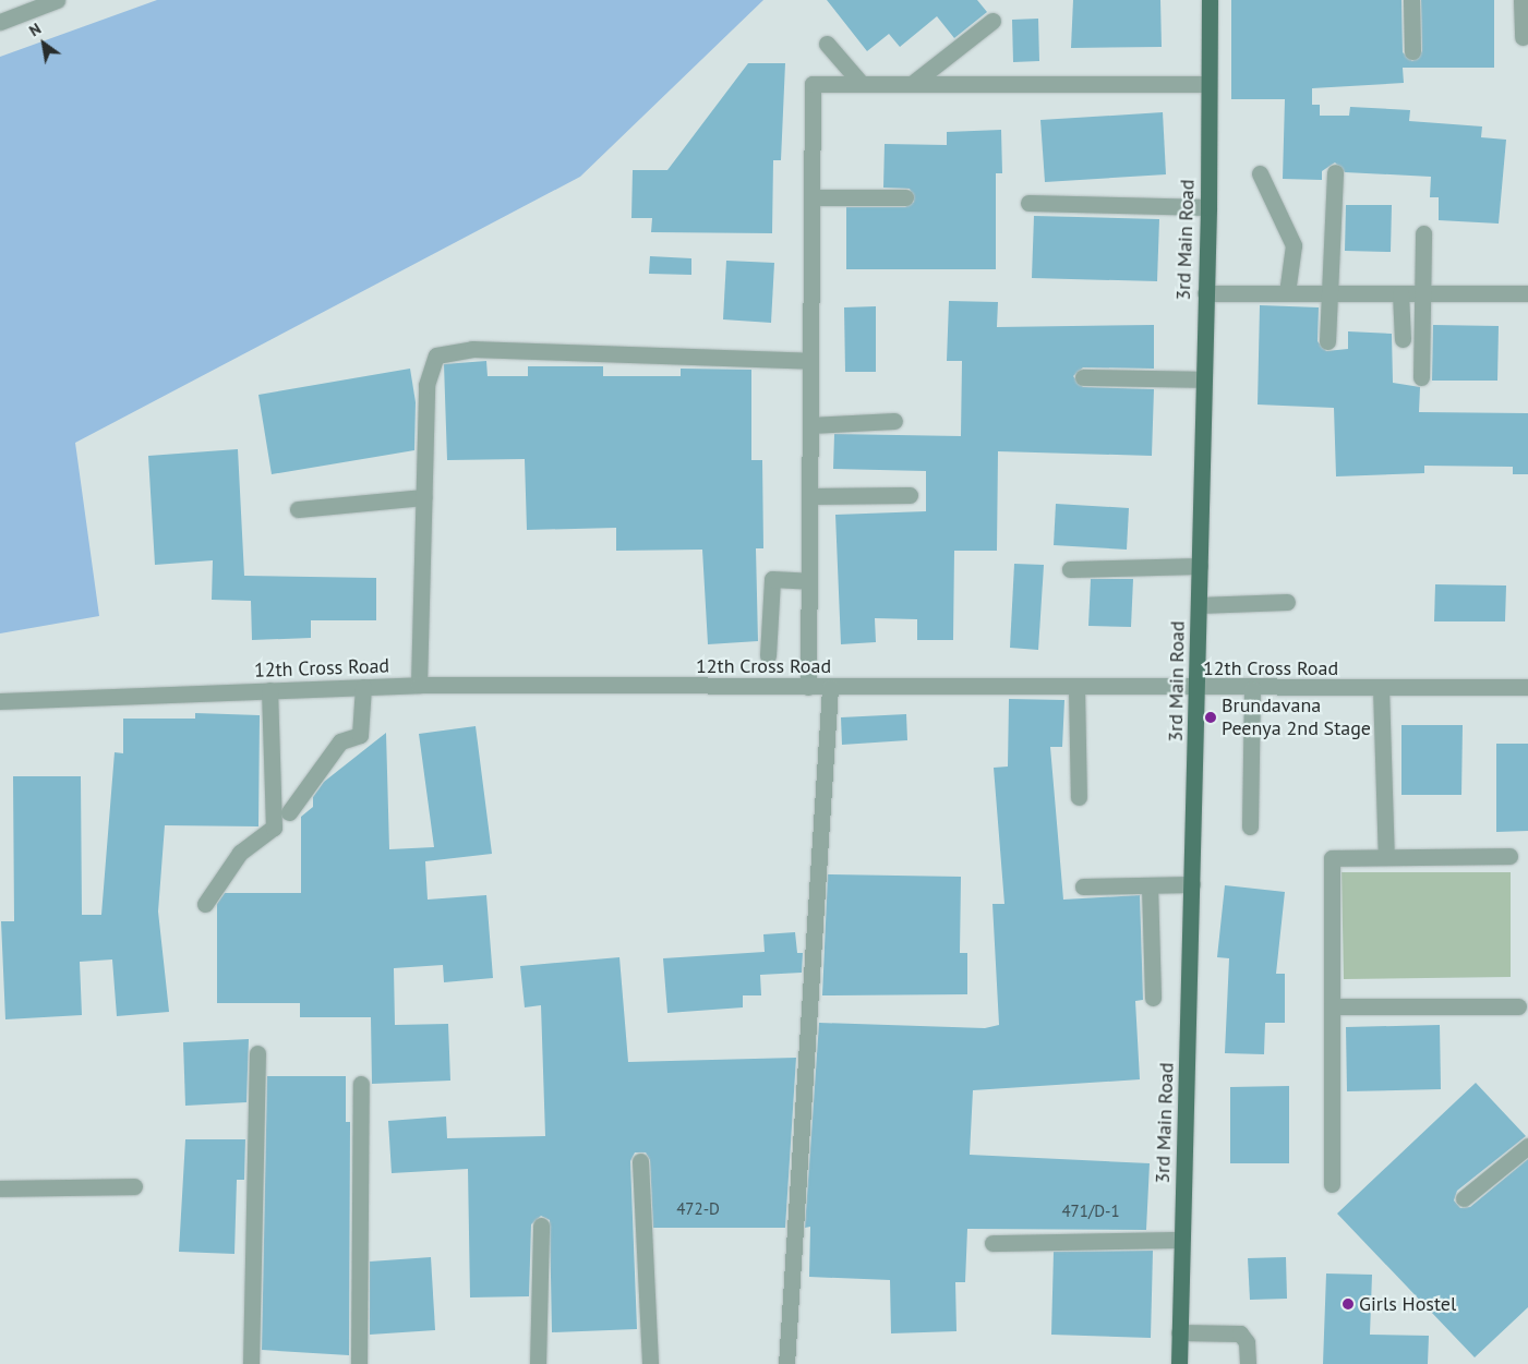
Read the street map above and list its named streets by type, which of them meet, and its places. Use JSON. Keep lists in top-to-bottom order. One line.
{"streets":{"main road":["3rd Main Road"],"street":["12th Cross Road"]},"crossings":[["3rd Main Road","12th Cross Road"]],"places":["Brundavana Peenya 2nd Stage","Girls Hostel"],"house_numbers":["472-D","471/D-1"],"north":"top left"}
